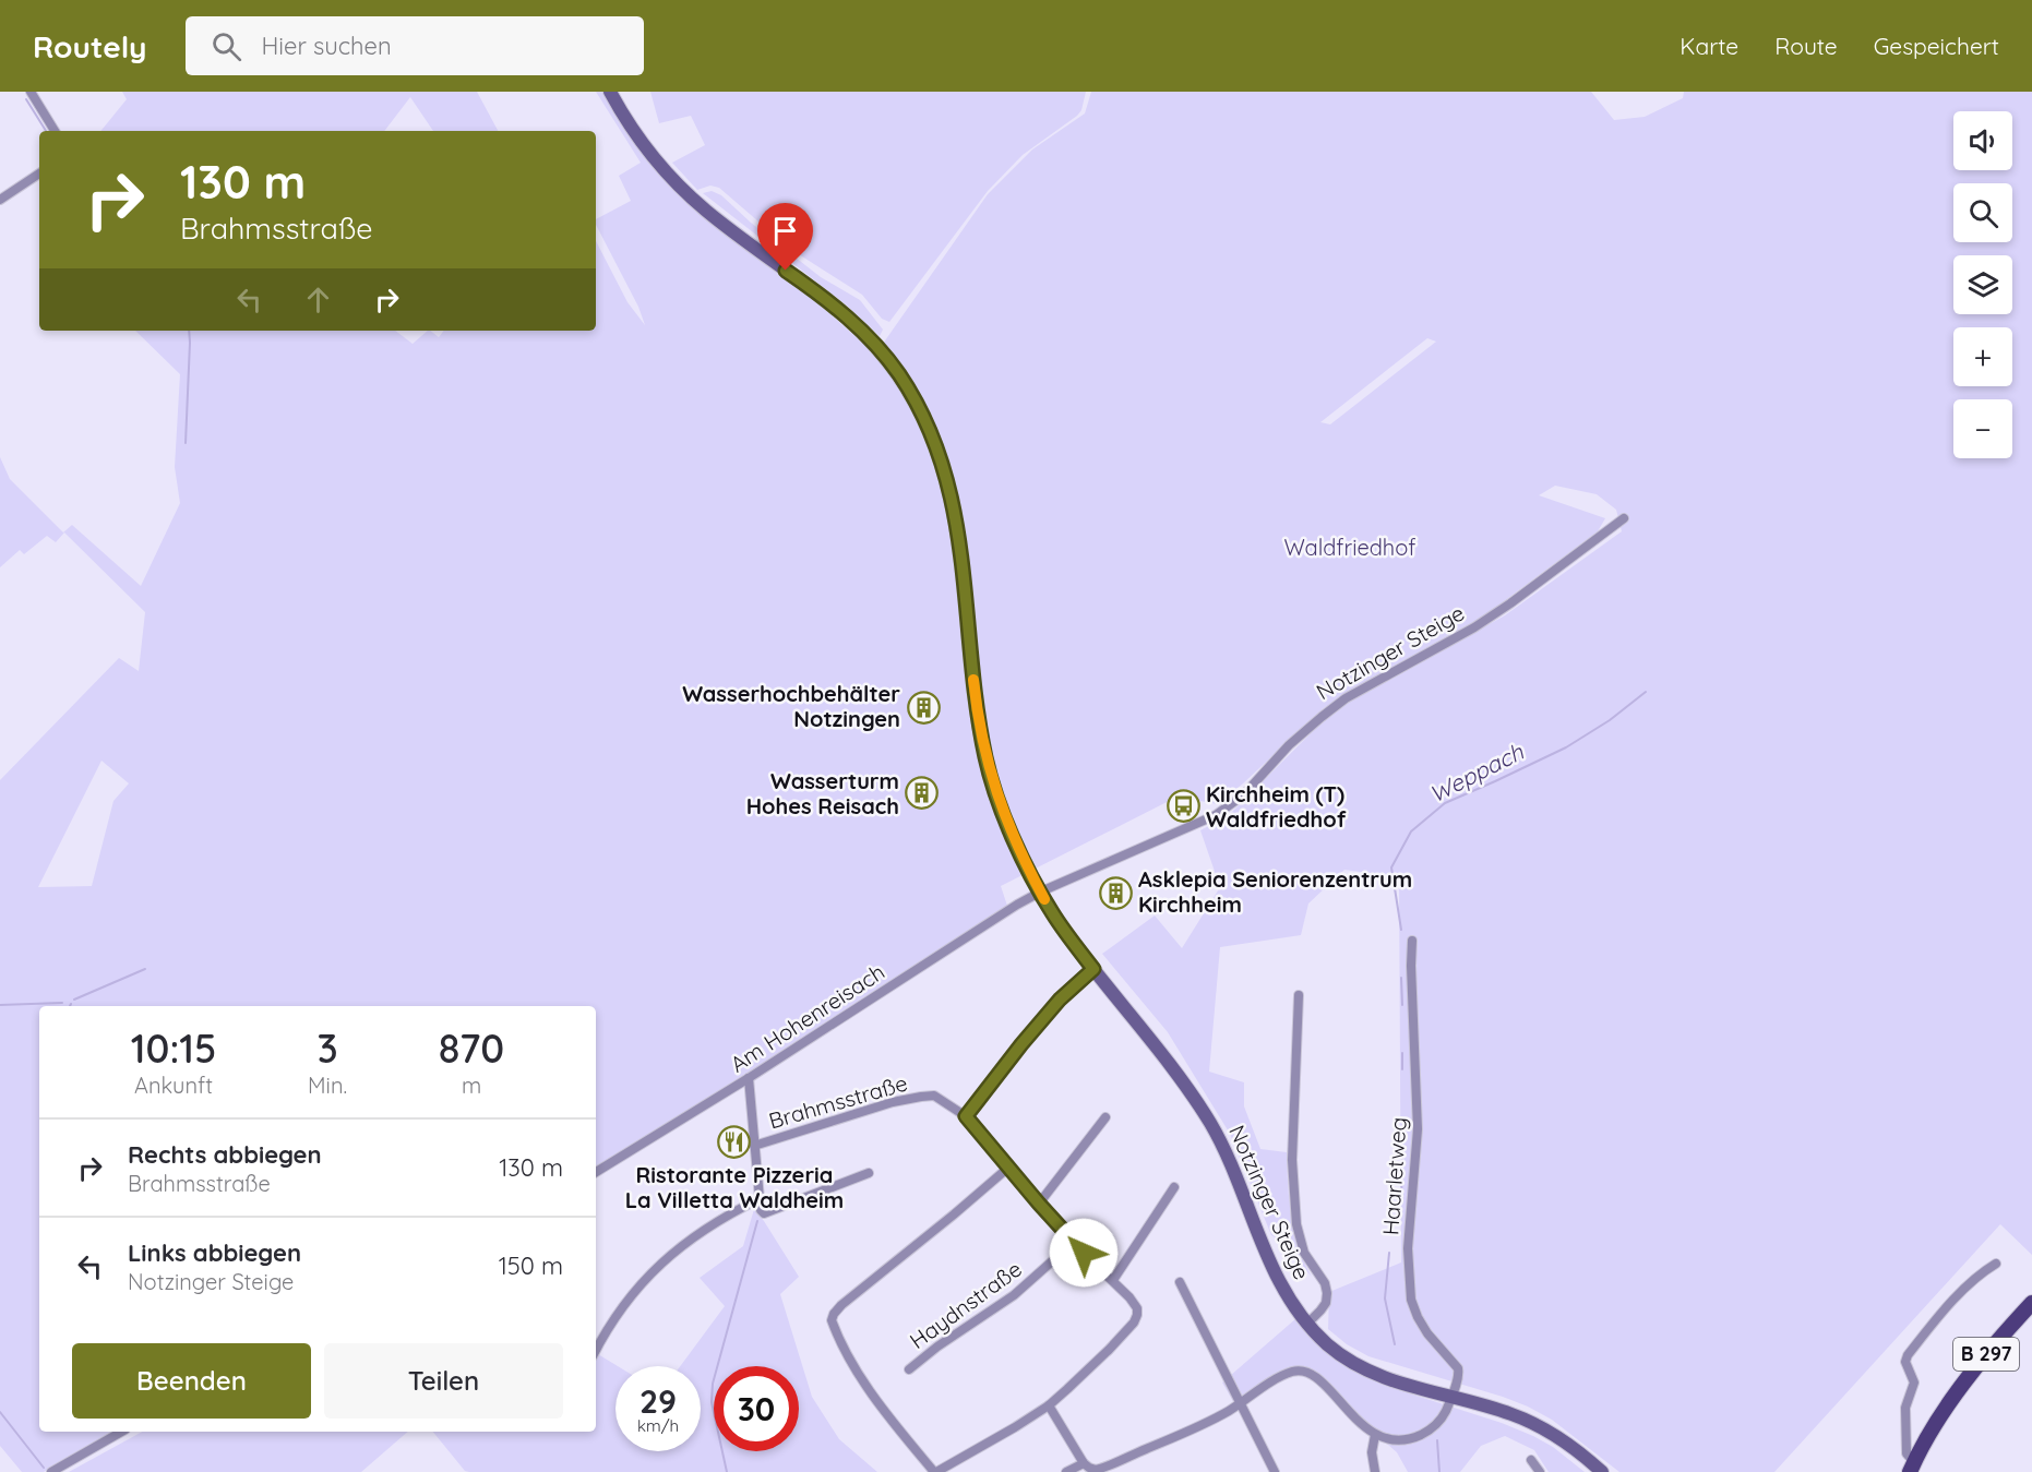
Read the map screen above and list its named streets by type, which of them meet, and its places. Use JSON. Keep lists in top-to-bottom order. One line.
{"streets":{"main road":["Notzinger Steige","B 297"],"street":["Am Hohenreisach","Brahmsstraße","Haarletweg","Haydnstraße"]},"crossings":[["Notzinger Steige","Am Hohenreisach"],["Notzinger Steige","Haarletweg"],["Brahmsstraße","Haydnstraße"]],"water":["Weppach"],"parks":["Waldfriedhof"],"places":{"building":["Wasserhochbehälter Notzingen","Wasserturm Hohes Reisach","Asklepia Seniorenzentrum Kirchheim"],"bus stop":["Kirchheim (T) Waldfriedhof"],"restaurant":["Ristorante Pizzeria La Villetta Waldheim"]},"page":{"header":"Routely","search":"Hier suchen","nav":["Karte","Route","Gespeichert"],"map_buttons":["+","−"],"turn":["130 m","Brahmsstraße"],"eta":["10:15","Ankunft","3","Min.","870","m"],"list":[{"name":"Rechts abbiegen","note":"Brahmsstraße","value":"130 m"},{"name":"Links abbiegen","note":"Notzinger Steige","value":"150 m"}],"buttons":["Beenden","Teilen"],"speed":"29 km/h","limit":"30"}}
